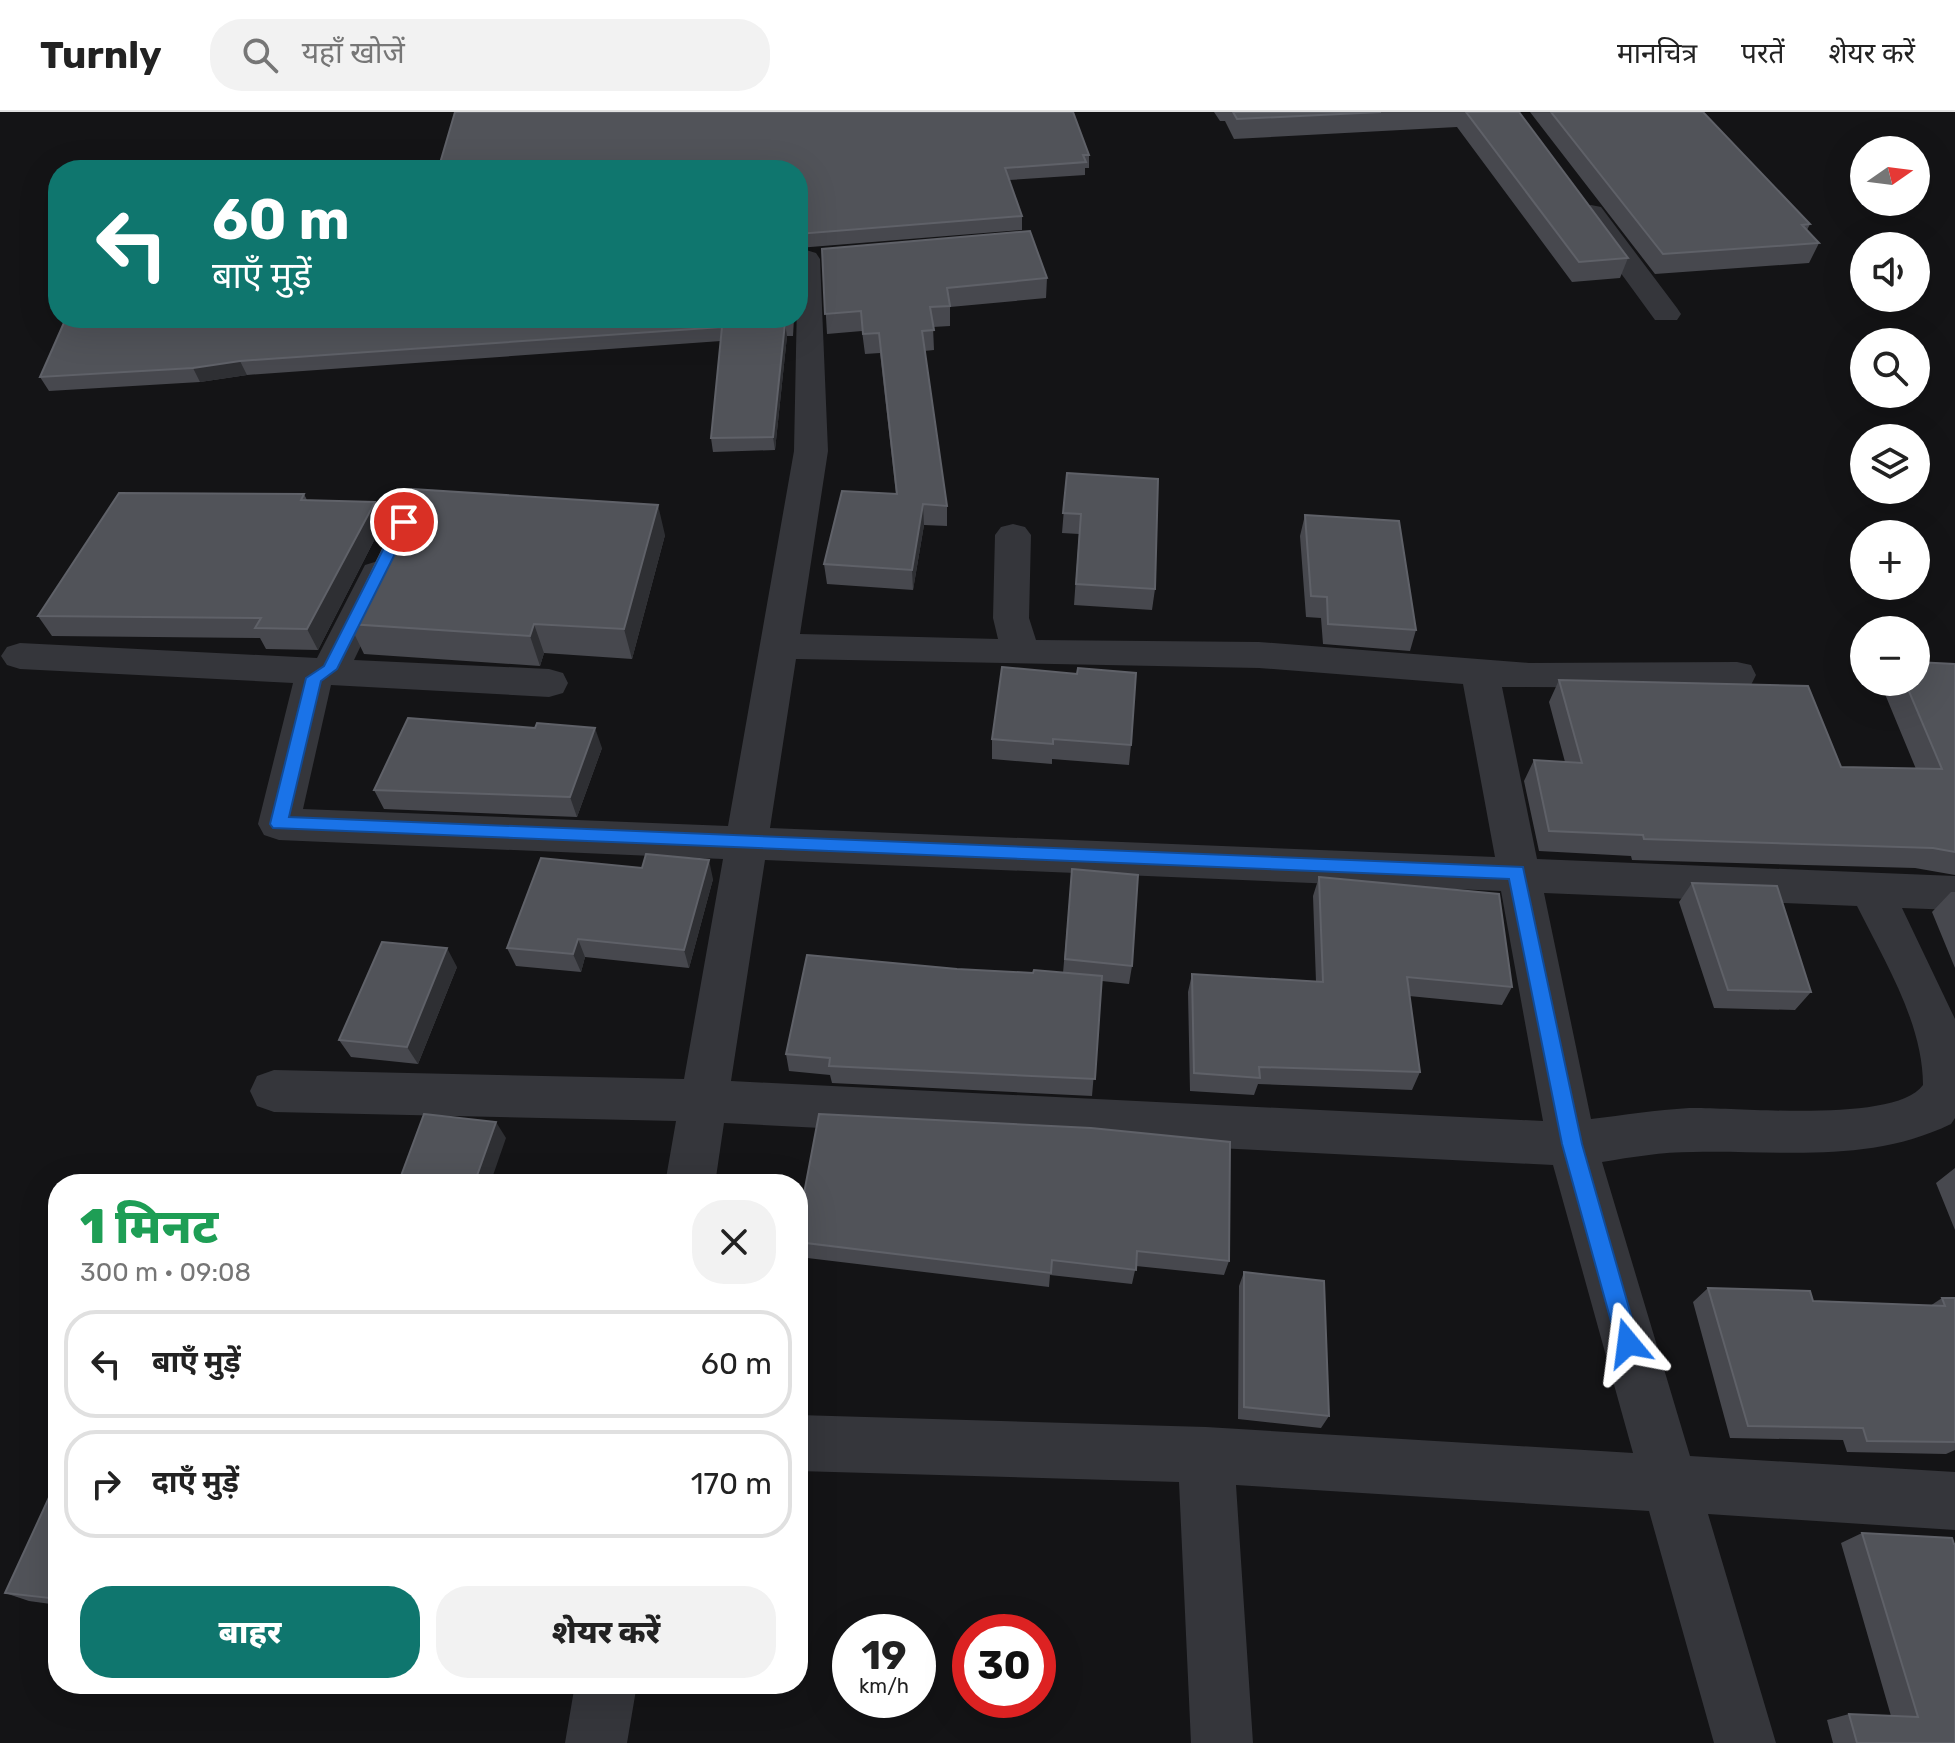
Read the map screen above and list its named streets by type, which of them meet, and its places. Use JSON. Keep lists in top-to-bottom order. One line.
{"north":"right","page":{"header":"Turnly","search":"यहाँ खोजें","nav":["मानचित्र","परतें","शेयर करें"],"map_buttons":["+","−"],"turn":["60 m","बाएँ मुड़ें"],"heading":["1 मिनट","300 m · 09:08"],"list":[{"name":"बाएँ मुड़ें","value":"60 m"},{"name":"दाएँ मुड़ें","value":"170 m"}],"buttons":["बाहर","शेयर करें"],"speed":"19 km/h","limit":"30"}}
